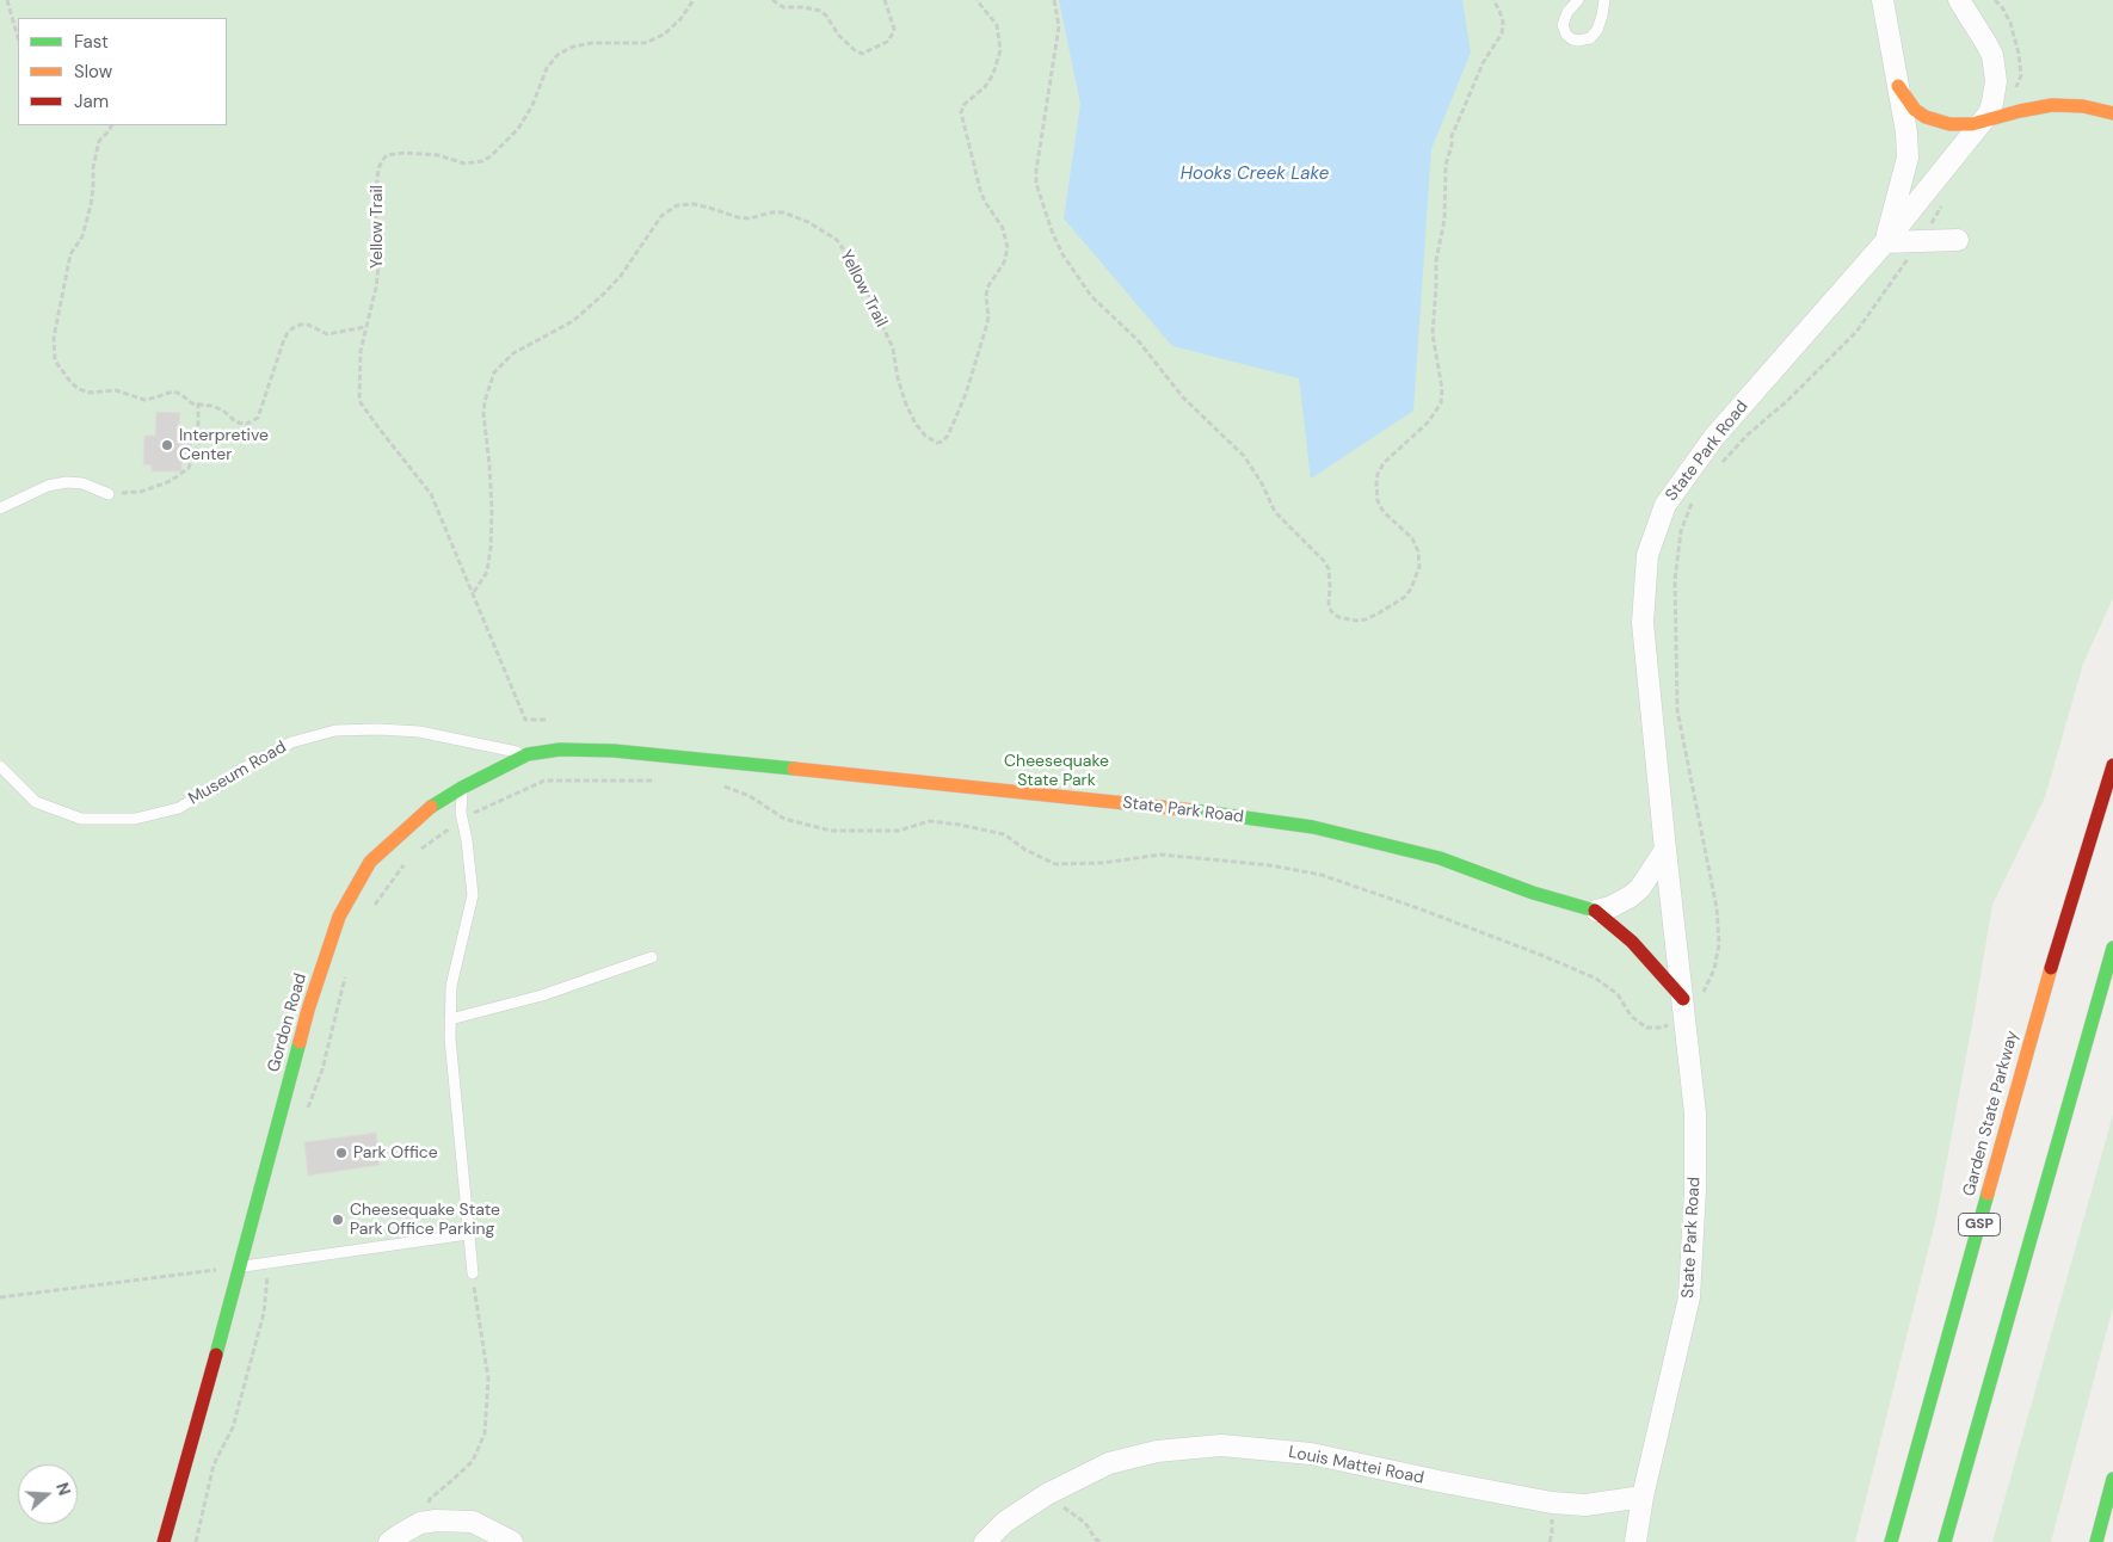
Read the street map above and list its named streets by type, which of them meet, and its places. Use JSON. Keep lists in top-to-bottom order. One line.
{"streets":{"main road":["State Park Road","Gordon Road","Garden State Parkway","GSP"],"street":["Louis Mattei Road"],"lane":["Museum Road"],"path":["Yellow Trail"]},"crossings":[["State Park Road","Gordon Road"],["State Park Road","Louis Mattei Road"],["Museum Road","Gordon Road"]],"water":["Hooks Creek Lake"],"parks":["Cheesequake State Park"],"places":["Interpretive Center","Park Office","Cheesequake State Park Office Parking"],"legend":["Fast","Slow","Jam"],"north":"right"}
